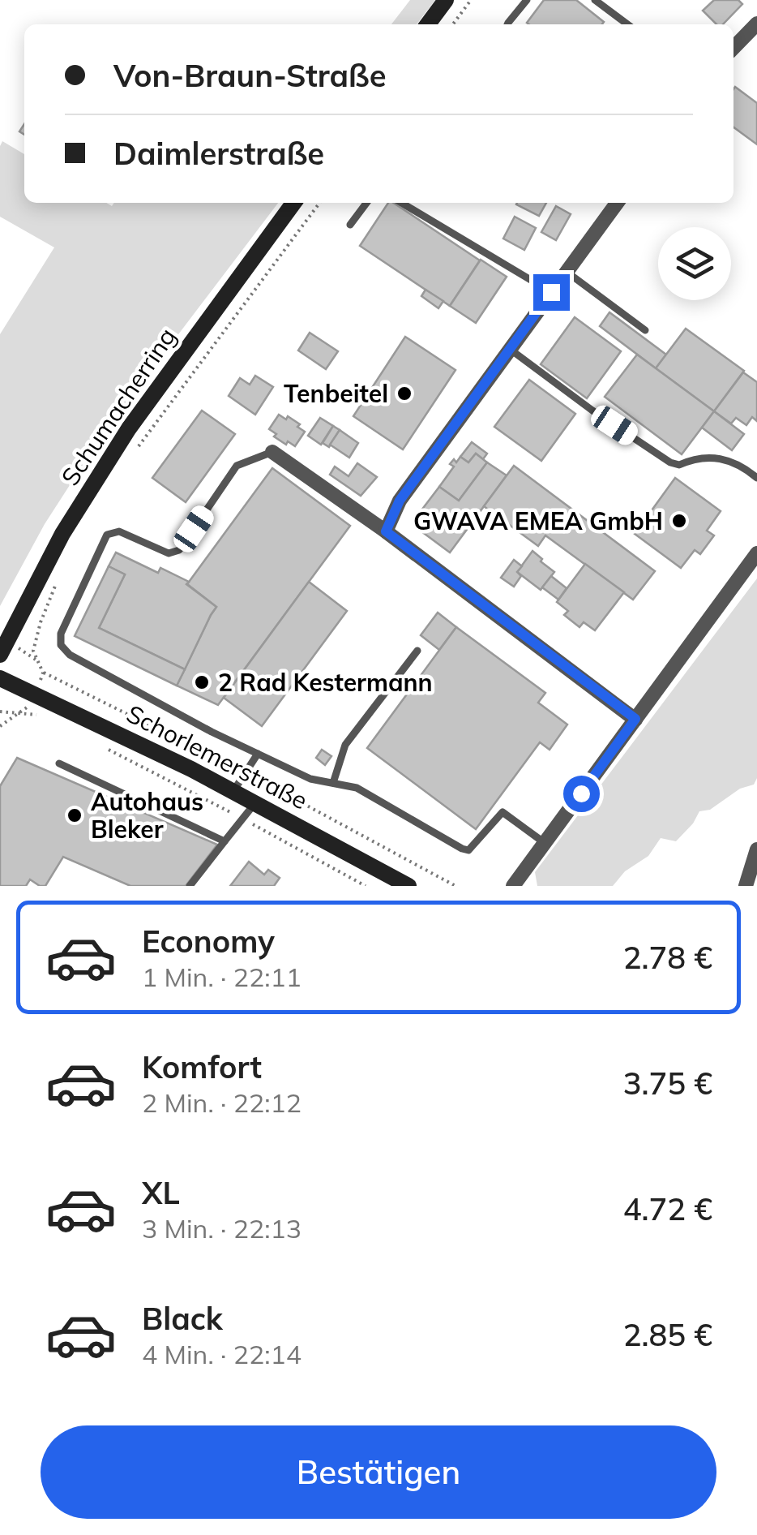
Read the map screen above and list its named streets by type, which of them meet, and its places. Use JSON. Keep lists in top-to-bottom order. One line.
{"streets":{"main road":["Schumacherring","Schorlemerstraße"]},"places":["Tenbeitel","GWAVA EMEA GmbH","2 Rad Kestermann","Autohaus Bleker"],"page":{"banner":["Von-Braun-Straße","Daimlerstraße"],"list":[{"name":"Economy","note":"1 Min. · 22:11","value":"2.78 €"},{"name":"Komfort","note":"2 Min. · 22:12","value":"3.75 €"},{"name":"XL","note":"3 Min. · 22:13","value":"4.72 €"},{"name":"Black","note":"4 Min. · 22:14","value":"2.85 €"}],"buttons":"Bestätigen"}}
